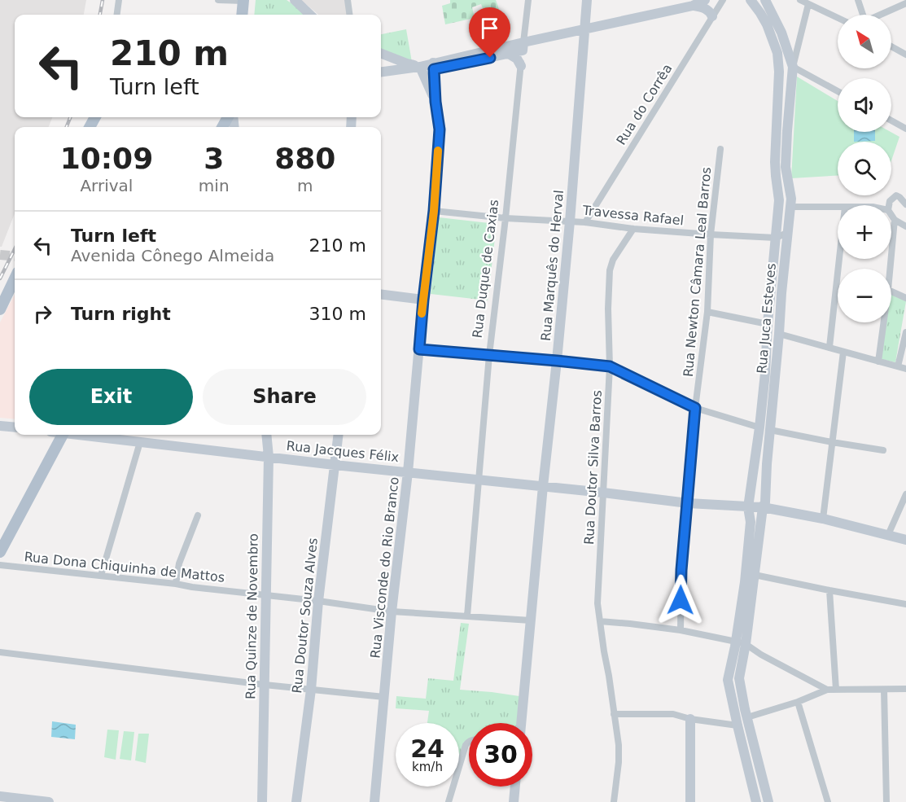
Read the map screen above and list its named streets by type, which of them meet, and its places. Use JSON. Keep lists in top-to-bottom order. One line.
{"streets":{"main road":["Rua Marquês do Herval","Rua Juca Esteves","Rua Jacques Félix","Rua Visconde do Rio Branco","Rua Doutor Souza Alves","Rua Quinze de Novembro"],"street":["Rua do Corrêa","Travessa Rafael","Rua Duque de Caxias","Rua Newton Câmara Leal Barros","Rua Doutor Silva Barros","Rua Dona Chiquinha de Mattos"]},"crossings":[["Rua do Corrêa","Travessa Rafael"],["Travessa Rafael","Rua Marquês do Herval"],["Travessa Rafael","Rua Duque de Caxias"],["Travessa Rafael","Rua Newton Câmara Leal Barros"],["Travessa Rafael","Rua Juca Esteves"],["Travessa Rafael","Rua Doutor Silva Barros"],["Travessa Rafael","Rua Visconde do Rio Branco"],["Rua Marquês do Herval","Rua Jacques Félix"],["Rua Marquês do Herval","Rua Dona Chiquinha de Mattos"],["Rua Duque de Caxias","Rua Jacques Félix"],["Rua Duque de Caxias","Rua Dona Chiquinha de Mattos"],["Rua Newton Câmara Leal Barros","Rua Jacques Félix"],["Rua Juca Esteves","Rua Jacques Félix"],["Rua Jacques Félix","Rua Doutor Silva Barros"],["Rua Jacques Félix","Rua Visconde do Rio Branco"],["Rua Jacques Félix","Rua Doutor Souza Alves"],["Rua Jacques Félix","Rua Quinze de Novembro"],["Rua Dona Chiquinha de Mattos","Rua Visconde do Rio Branco"],["Rua Dona Chiquinha de Mattos","Rua Doutor Souza Alves"],["Rua Dona Chiquinha de Mattos","Rua Quinze de Novembro"]],"north":"top left","page":{"map_buttons":["+","−"],"turn":["210 m","Turn left"],"eta":["10:09","Arrival","3","min","880","m"],"list":[{"name":"Turn left","note":"Avenida Cônego Almeida","value":"210 m"},{"name":"Turn right","value":"310 m"}],"buttons":["Exit","Share"],"speed":"24 km/h","limit":"30"}}
